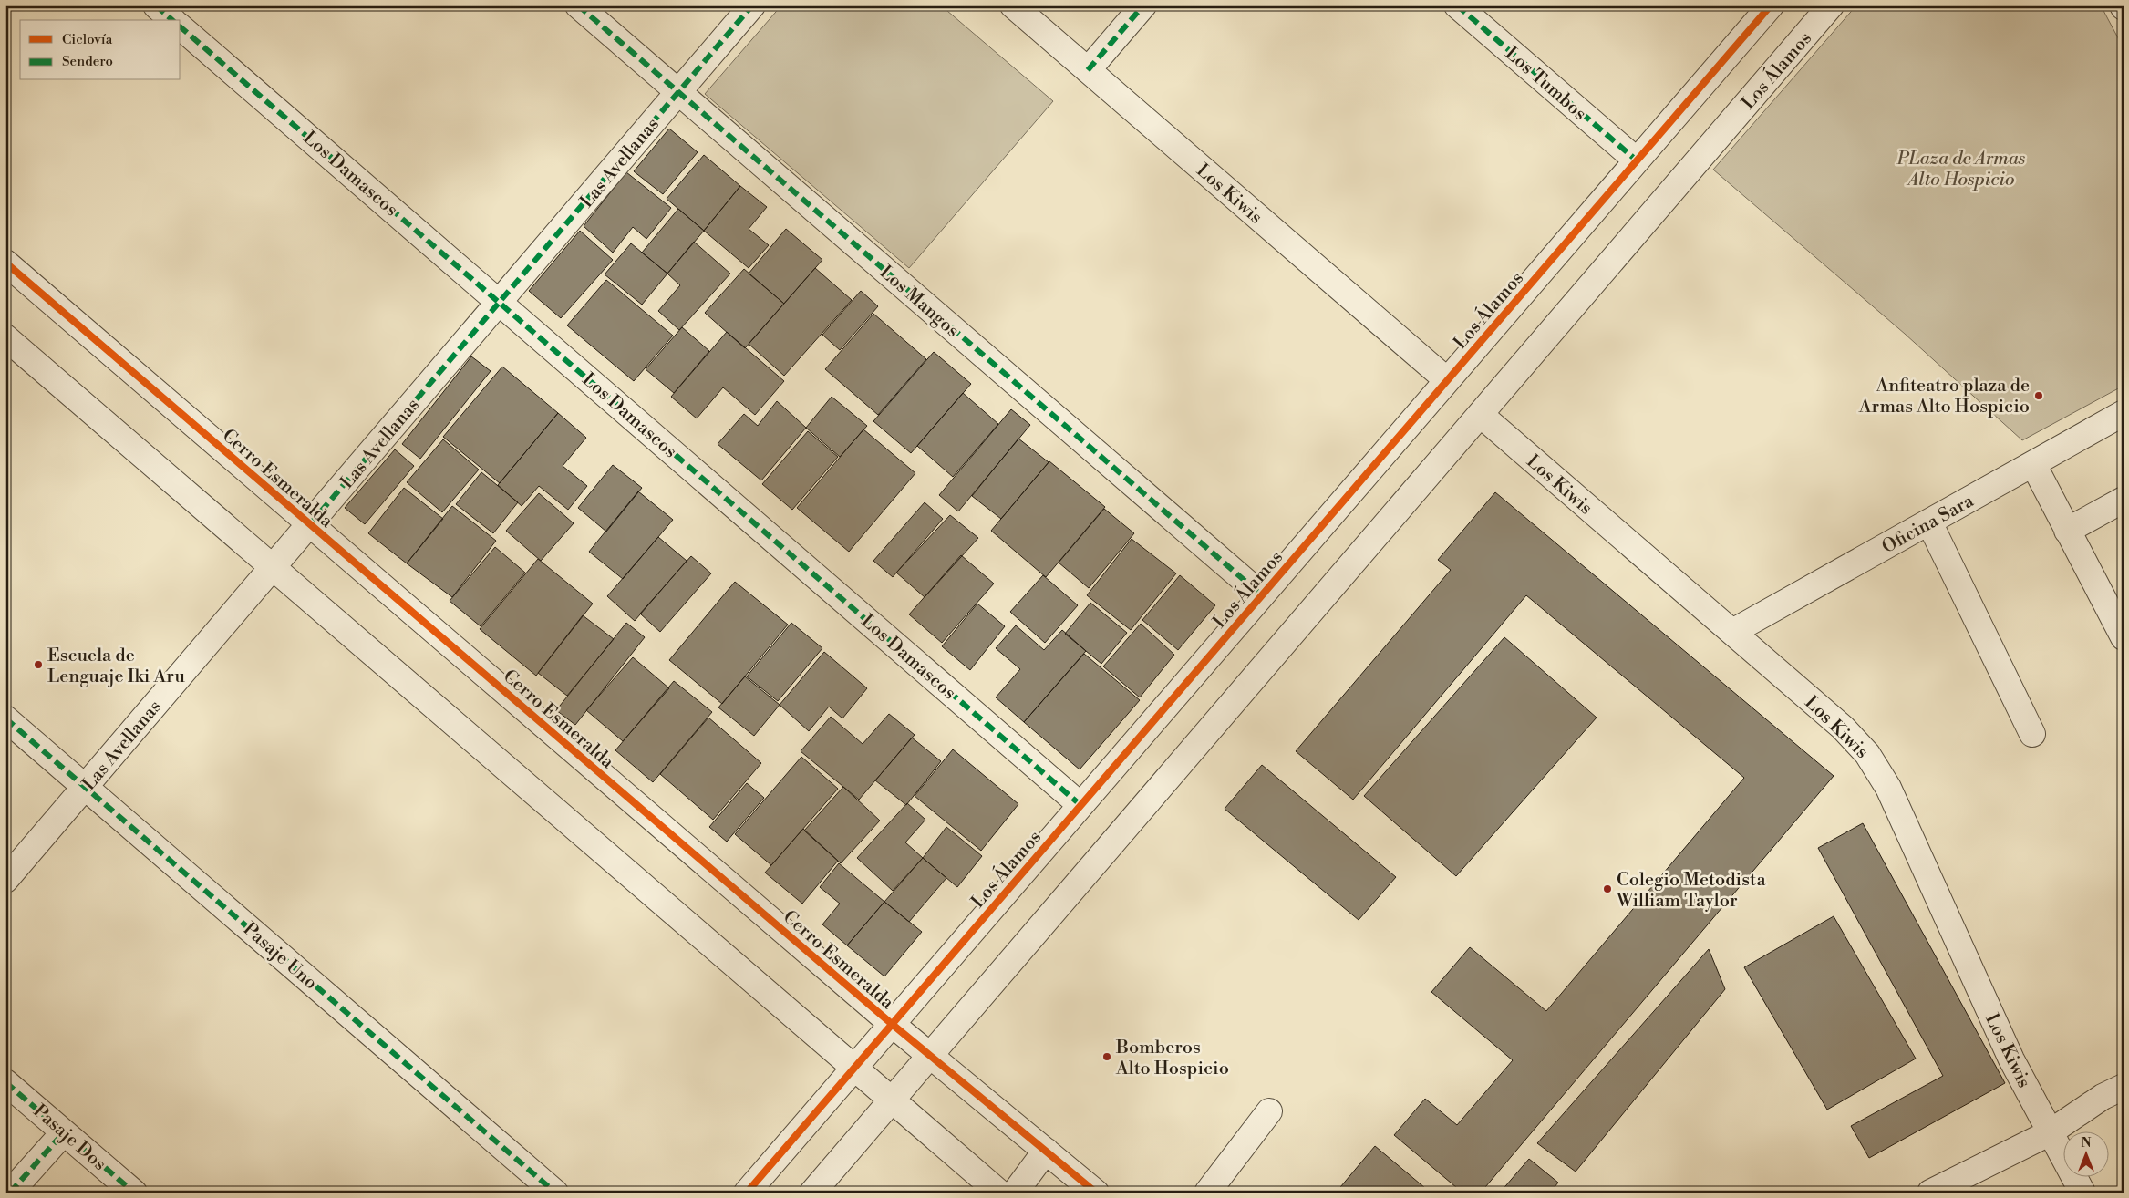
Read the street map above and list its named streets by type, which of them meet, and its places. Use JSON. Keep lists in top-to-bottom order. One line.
{"streets":{"street":["Los Álamos","Los Tumbos","Las Avellanas","Los Damascos","Los Kiwis","Los Mangos","Cerro Esmeralda","Oficina Sara","Pasaje Uno","Pasaje Dos"]},"crossings":[["Los Álamos","Los Tumbos"],["Los Álamos","Los Damascos"],["Los Álamos","Los Kiwis"],["Los Álamos","Los Mangos"],["Los Álamos","Cerro Esmeralda"],["Las Avellanas","Los Damascos"],["Las Avellanas","Los Mangos"],["Las Avellanas","Cerro Esmeralda"],["Las Avellanas","Pasaje Uno"],["Los Kiwis","Oficina Sara"]],"parks":["PLaza de Armas Alto Hospicio"],"places":["Anfiteatro plaza de Armas Alto Hospicio","Escuela de Lenguaje Iki Aru","Colegio Metodista William Taylor","Bomberos Alto Hospicio"],"legend":["Ciclovía","Sendero"],"north":"top"}
